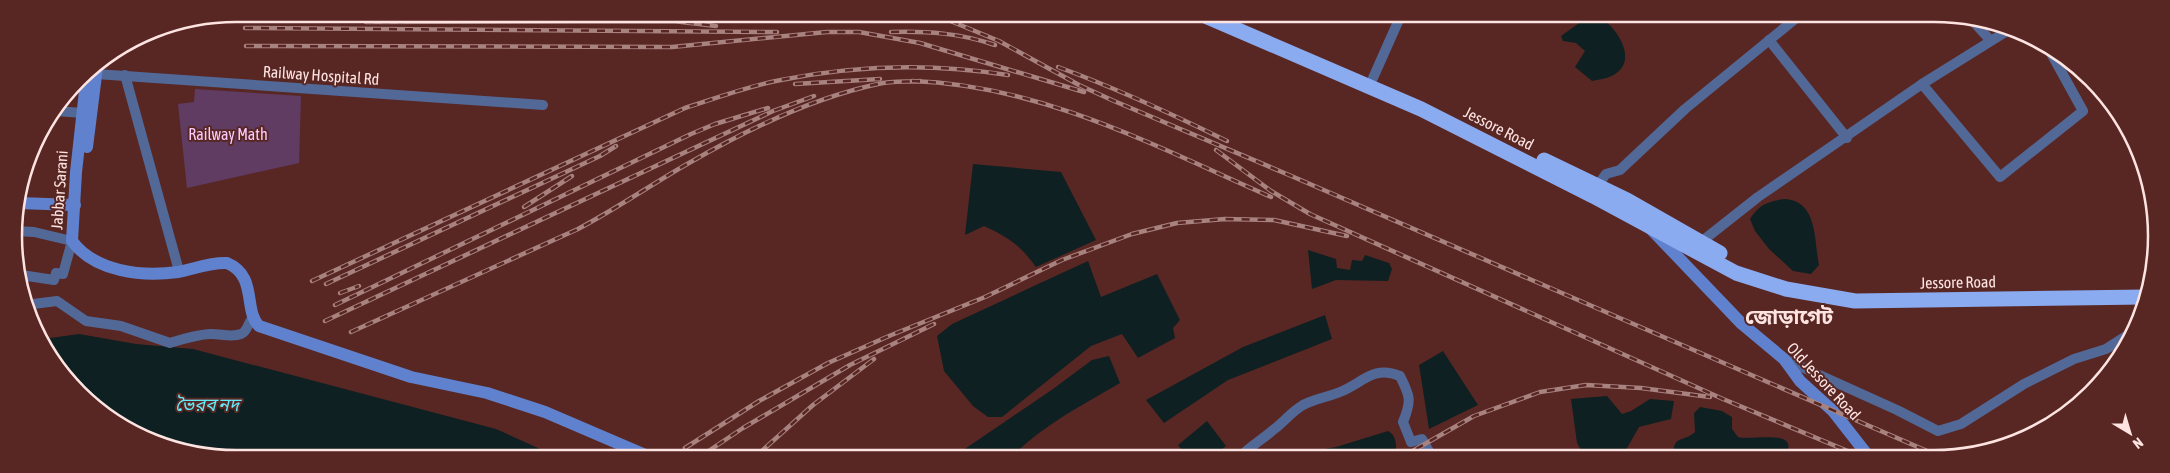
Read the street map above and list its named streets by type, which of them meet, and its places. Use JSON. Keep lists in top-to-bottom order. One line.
{"streets":{"highway":["Jessore Road"],"main road":["Jabbar Sarani","Old Jessore Road"],"street":["Railway Hospital Rd"]},"crossings":[["Jessore Road","Old Jessore Road"]],"districts":["জোড়াগেট"],"water":["ভৈরব নদ"],"parks":["Railway Math"],"north":"bottom right"}
